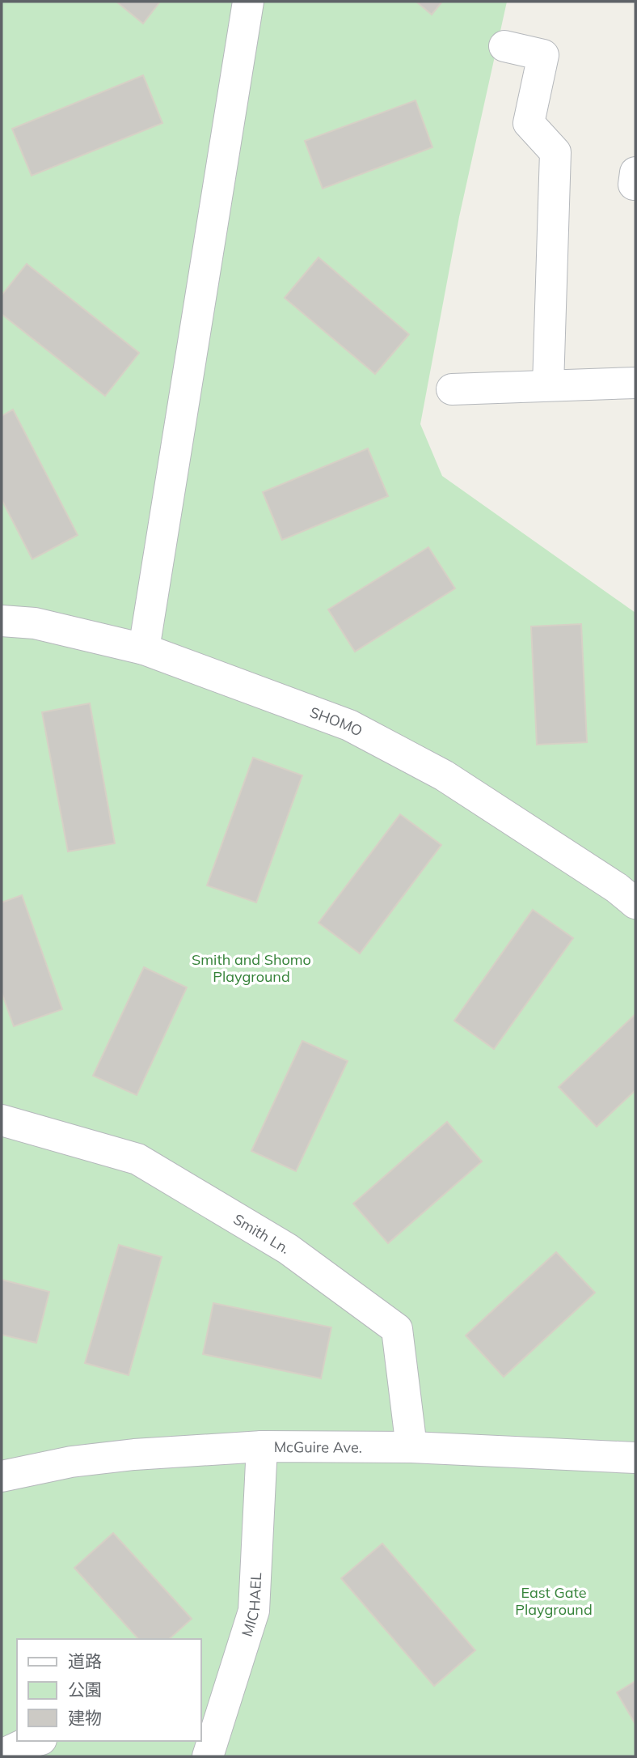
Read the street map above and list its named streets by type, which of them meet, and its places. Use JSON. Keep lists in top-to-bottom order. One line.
{"streets":{"street":["SHOMO","Smith Ln.","McGuire Ave.","MICHAEL"]},"crossings":[["Smith Ln.","McGuire Ave."],["McGuire Ave.","MICHAEL"]],"parks":["Smith and Shomo Playground","East Gate Playground"],"legend":["道路","公園","建物"]}
